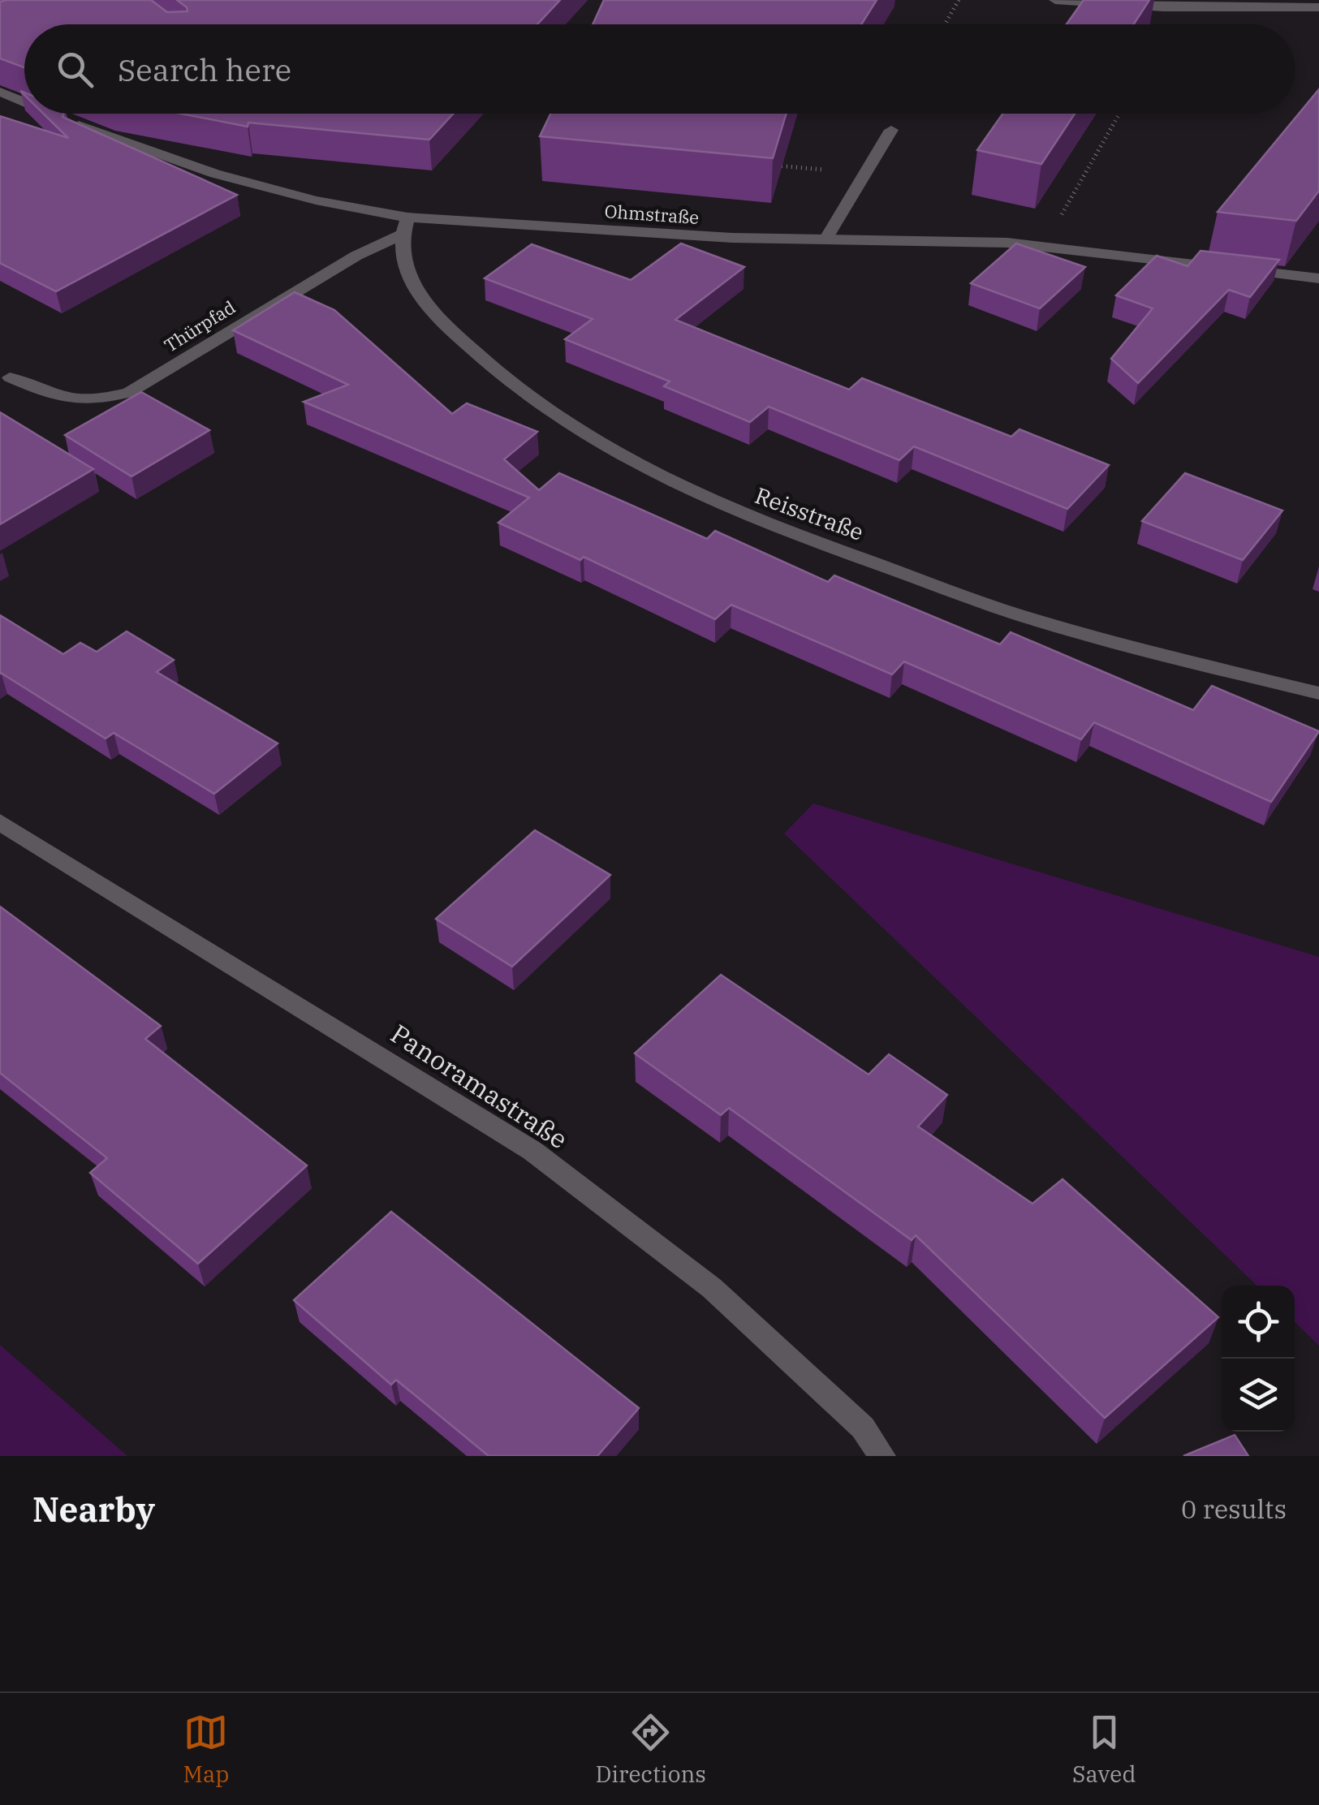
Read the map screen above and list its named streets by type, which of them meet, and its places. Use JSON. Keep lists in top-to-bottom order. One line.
{"streets":{"street":["Ohmstraße","Thürpfad","Reisstraße","Panoramastraße"]},"crossings":[["Ohmstraße","Thürpfad"],["Ohmstraße","Reisstraße"],["Thürpfad","Reisstraße"]],"page":{"search":"Search here","heading":["Nearby","0 results"],"nav":["Map","Directions","Saved"]}}
